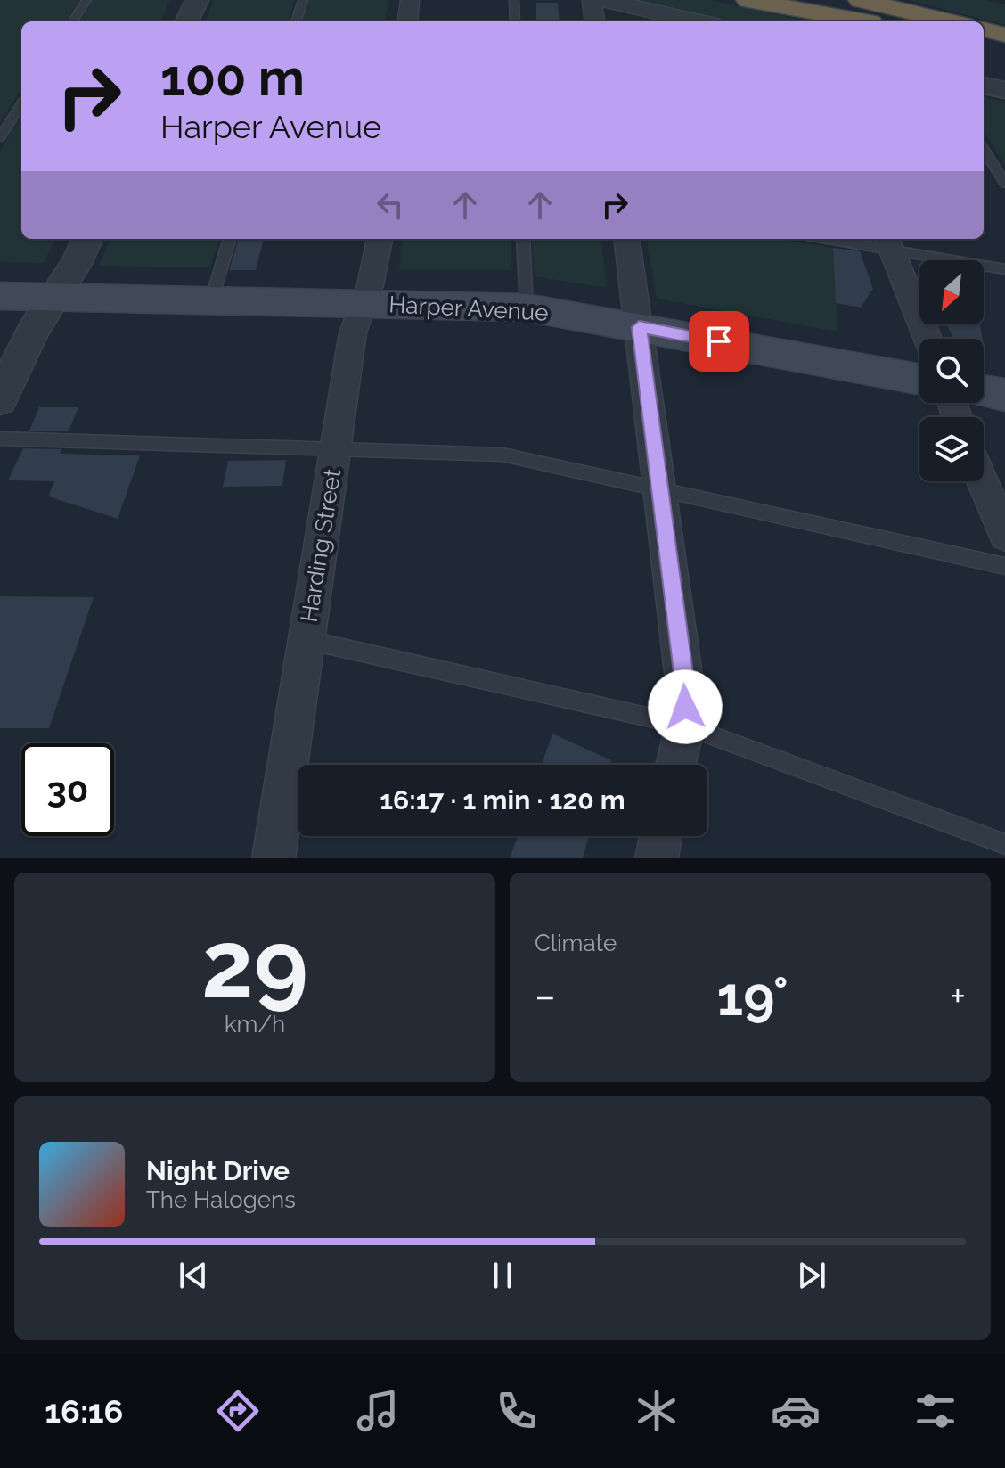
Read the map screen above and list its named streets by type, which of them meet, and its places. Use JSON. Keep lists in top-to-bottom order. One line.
{"streets":{"main road":["Harper Avenue"],"street":["Harding Street"]},"crossings":[["Harper Avenue","Harding Street"]],"north":"bottom left","page":{"turn":["100 m","Harper Avenue"],"limit":"30","trip":"16:17 · 1 min · 120 m","tile":[["29","km/h"],"Climate"],"heat":["−","19°","+"],"song":["Night Drive","The Halogens"],"tabs":"16:16"}}
